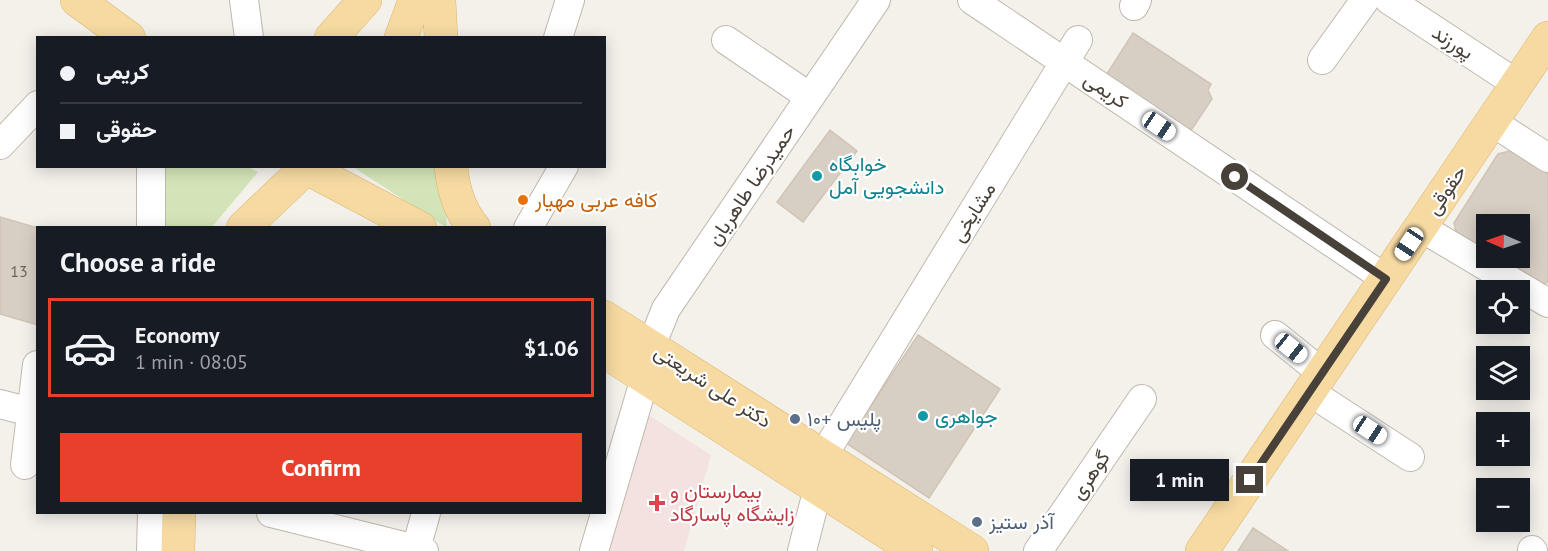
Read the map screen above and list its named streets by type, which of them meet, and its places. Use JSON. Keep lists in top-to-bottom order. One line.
{"streets":{"main road":["حقوقی","دکتر علی شریعتی"],"street":["پورزند","کریمی","حمیدرضا طاهریان","مشایخی","گوهری"]},"crossings":[["پورزند","حقوقی"],["کریمی","حقوقی"],["کریمی","مشایخی"],["حمیدرضا طاهریان","دکتر علی شریعتی"],["مشایخی","دکتر علی شریعتی"]],"places":{"other":["خوابگاه دانشجویی آمل","کافه عربی مهیار","جواهری","پلیس +۱۰","آذر ستیز"],"health":["بیمارستان و زایشگاه پاسارگاد"]},"house_numbers":["13"],"north":"left","page":{"banner":["کریمی","حقوقی"],"map_buttons":["+","−"],"heading":"Choose a ride","list":[{"name":"Economy","note":"1 min · 08:05","value":"$1.06"}],"buttons":"Confirm","bubble":"1 min"}}
